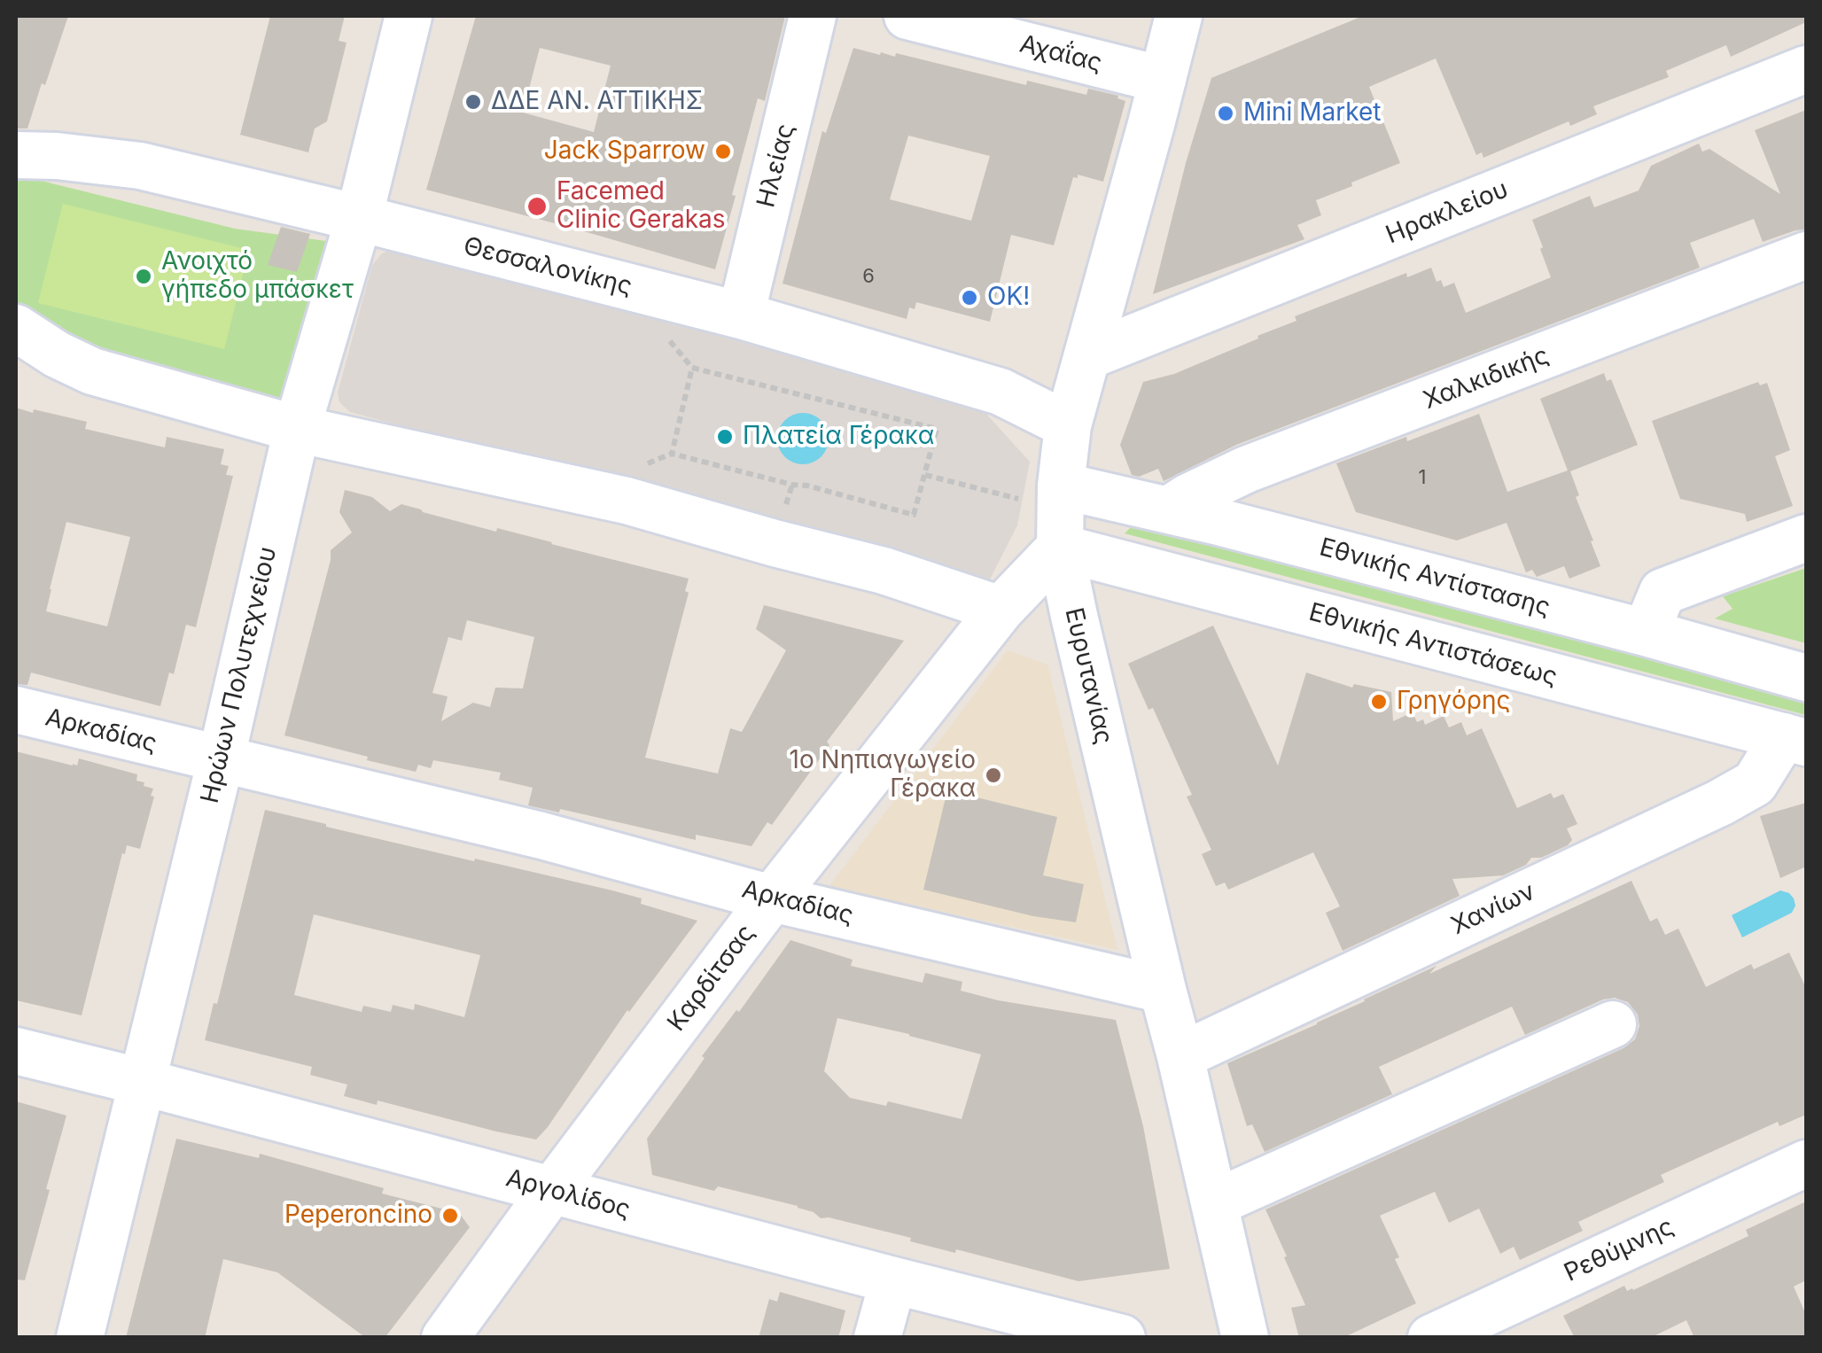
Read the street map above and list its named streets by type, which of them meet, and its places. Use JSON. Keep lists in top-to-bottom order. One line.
{"streets":{"street":["Αχαΐας","Ηλείας","Ηρακλείου","Θεσσαλονίκης","Χαλκιδικής","Εθνικής Αντίστασης","Εθνικής Αντιστάσεως","Ηρώων Πολυτεχνείου","Ευρυτανίας","Αρκαδίας","Χανίων","Καρδίτσας","Αργολίδος","Ρεθύμνης"]},"crossings":[["Αχαΐας","Ευρυτανίας"],["Ηλείας","Θεσσαλονίκης"],["Ηρακλείου","Ευρυτανίας"],["Θεσσαλονίκης","Ηρώων Πολυτεχνείου"],["Θεσσαλονίκης","Ευρυτανίας"],["Χαλκιδικής","Εθνικής Αντίστασης"],["Εθνικής Αντίστασης","Εθνικής Αντιστάσεως"],["Εθνικής Αντίστασης","Ευρυτανίας"],["Εθνικής Αντίστασης","Καρδίτσας"],["Εθνικής Αντιστάσεως","Ευρυτανίας"],["Εθνικής Αντιστάσεως","Χανίων"],["Εθνικής Αντιστάσεως","Καρδίτσας"],["Ηρώων Πολυτεχνείου","Αρκαδίας"],["Ηρώων Πολυτεχνείου","Αργολίδος"],["Ευρυτανίας","Αρκαδίας"],["Ευρυτανίας","Χανίων"],["Ευρυτανίας","Καρδίτσας"],["Αρκαδίας","Καρδίτσας"],["Καρδίτσας","Αργολίδος"]],"places":["ΔΔΕ ΑΝ. ΑΤΤΙΚΗΣ","Mini Market","Jack Sparrow","Facemed Clinic Gerakas","Ανοιχτό γήπεδο μπάσκετ","OK!","Πλατεία Γέρακα","Γρηγόρης","1ο Νηπιαγωγείο Γέρακα","Peperoncino"],"house_numbers":["6","1"]}
